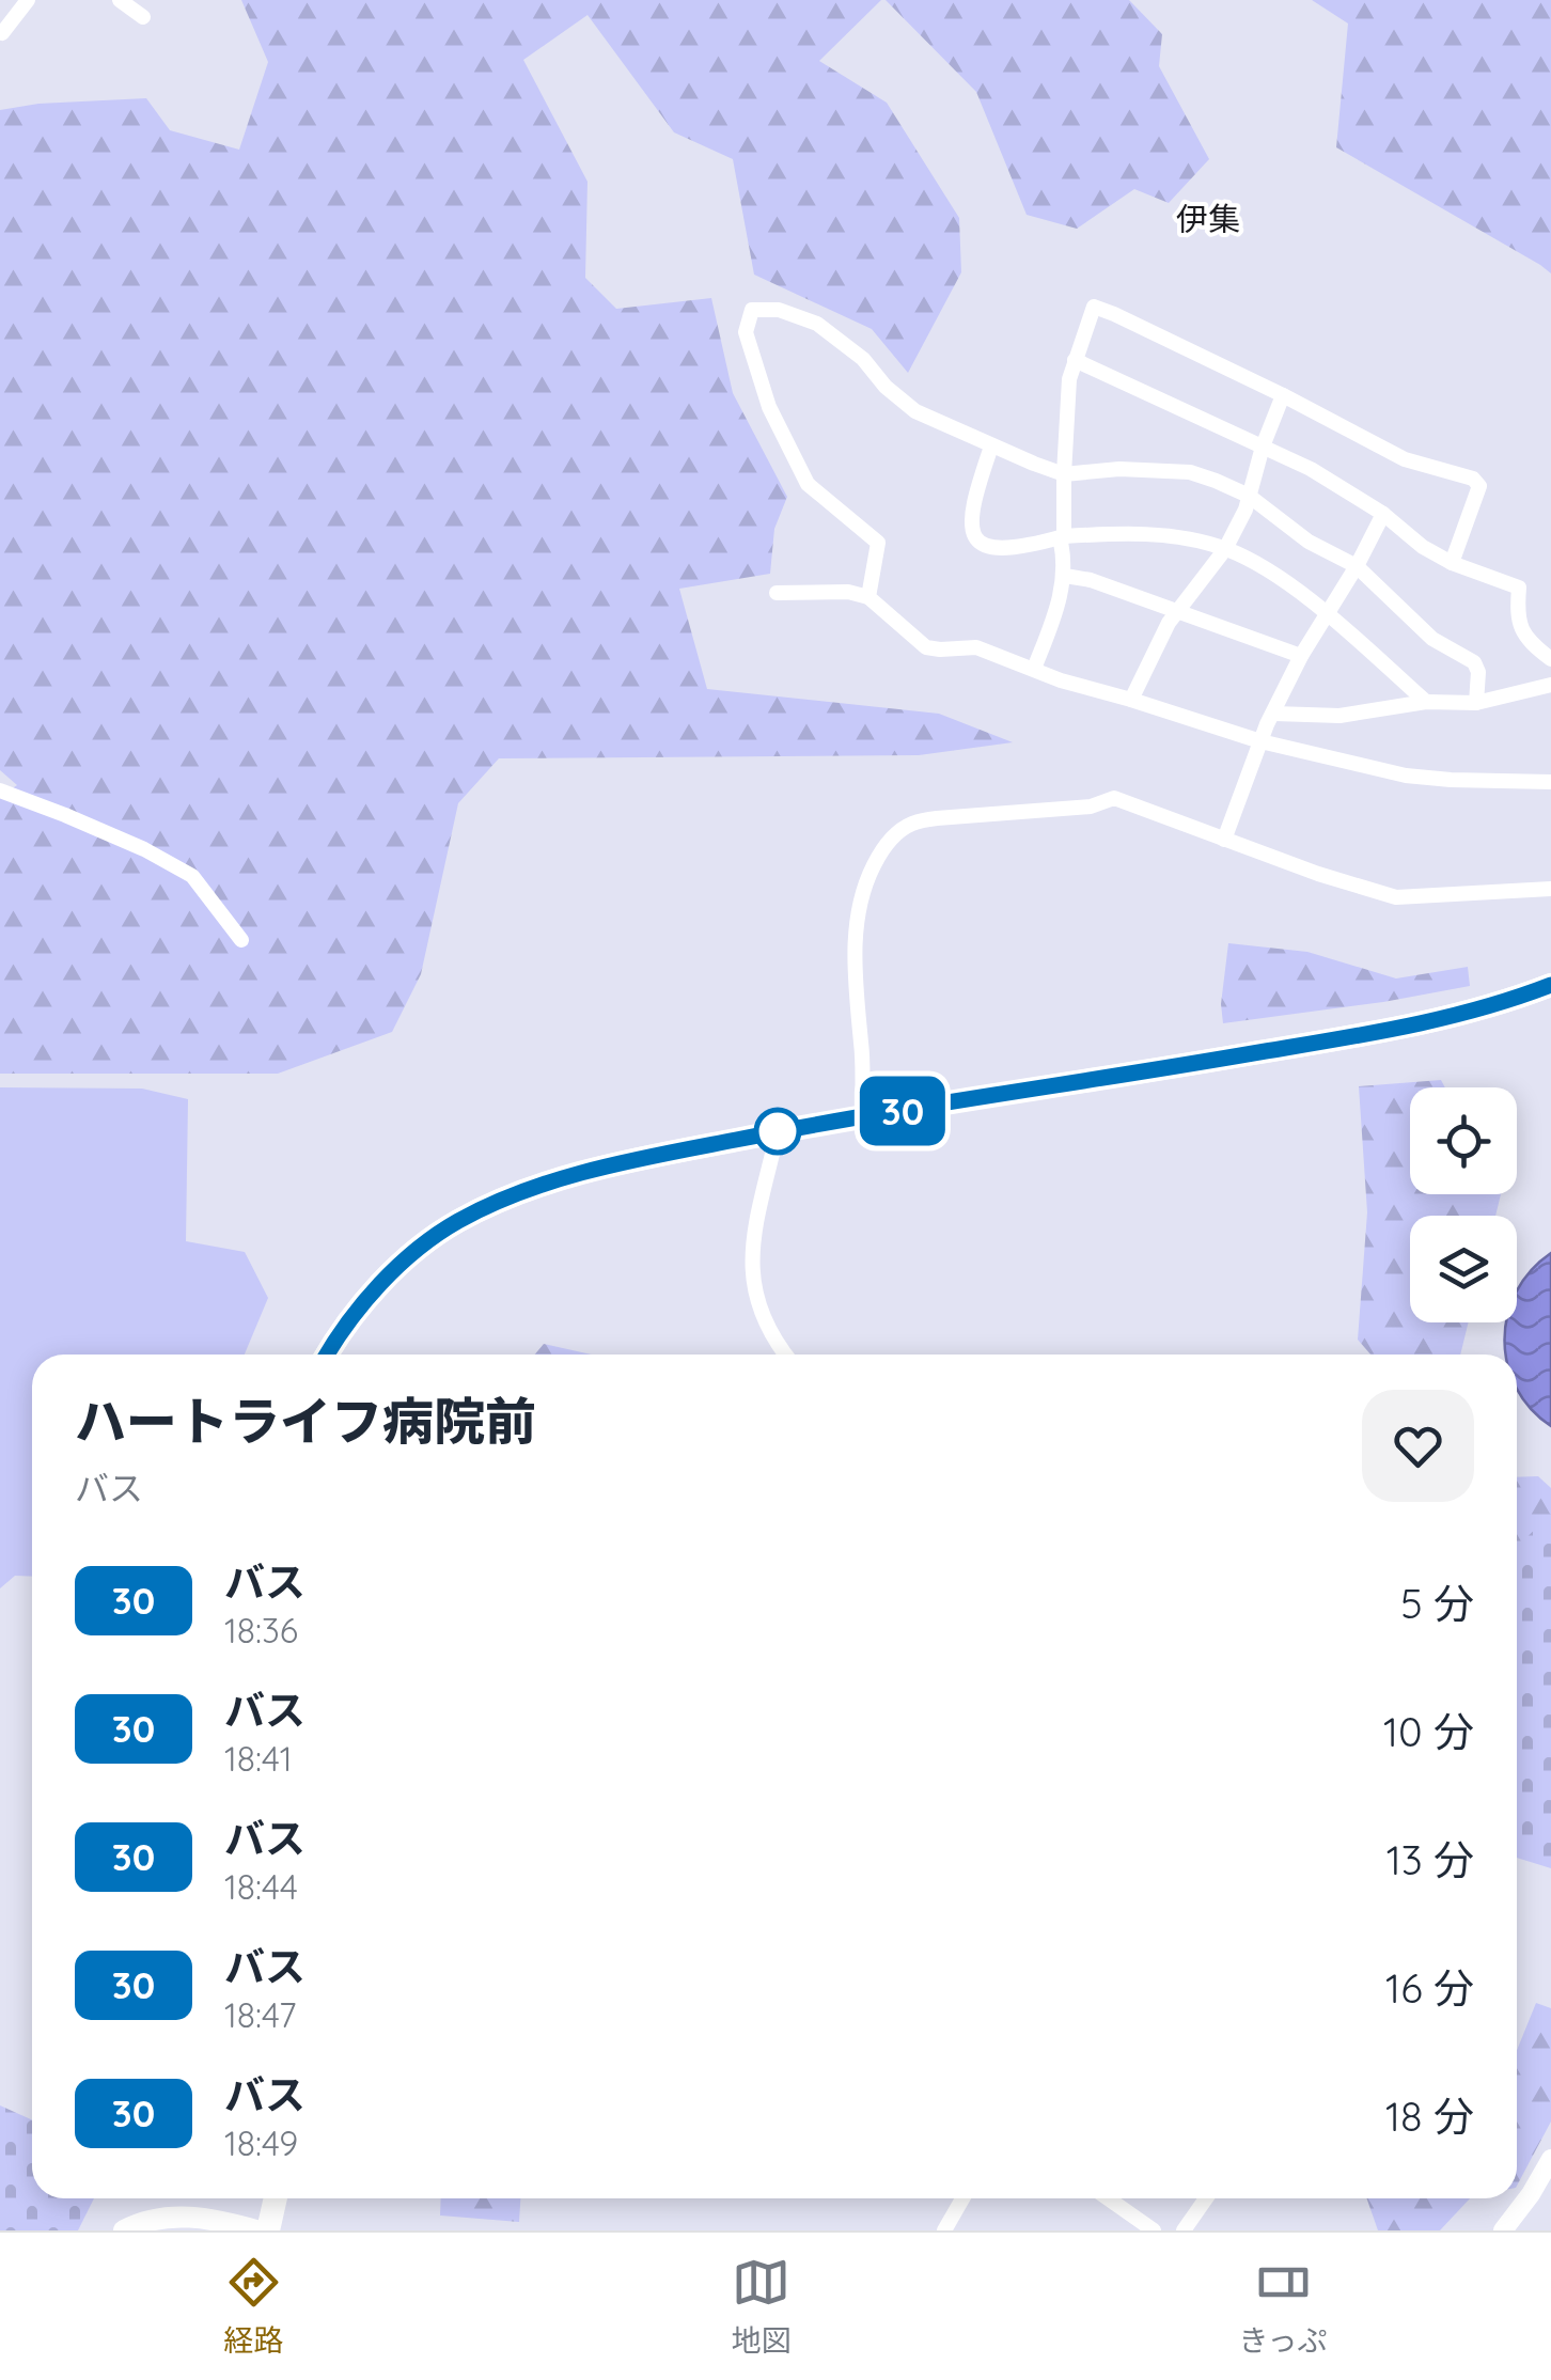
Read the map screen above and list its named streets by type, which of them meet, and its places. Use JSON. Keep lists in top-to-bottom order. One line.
{"districts":["伊集"],"lines":["bus line 30"],"page":{"on_map":"30","heading":["ハートライフ病院前","バス"],"list":[{"mark":"30","name":"バス","note":"18:36","value":"5 分"},{"mark":"30","name":"バス","note":"18:41","value":"10 分"},{"mark":"30","name":"バス","note":"18:44","value":"13 分"},{"mark":"30","name":"バス","note":"18:47","value":"16 分"},{"mark":"30","name":"バス","note":"18:49","value":"18 分"}],"tabs":["経路","地図","きっぷ"]}}
